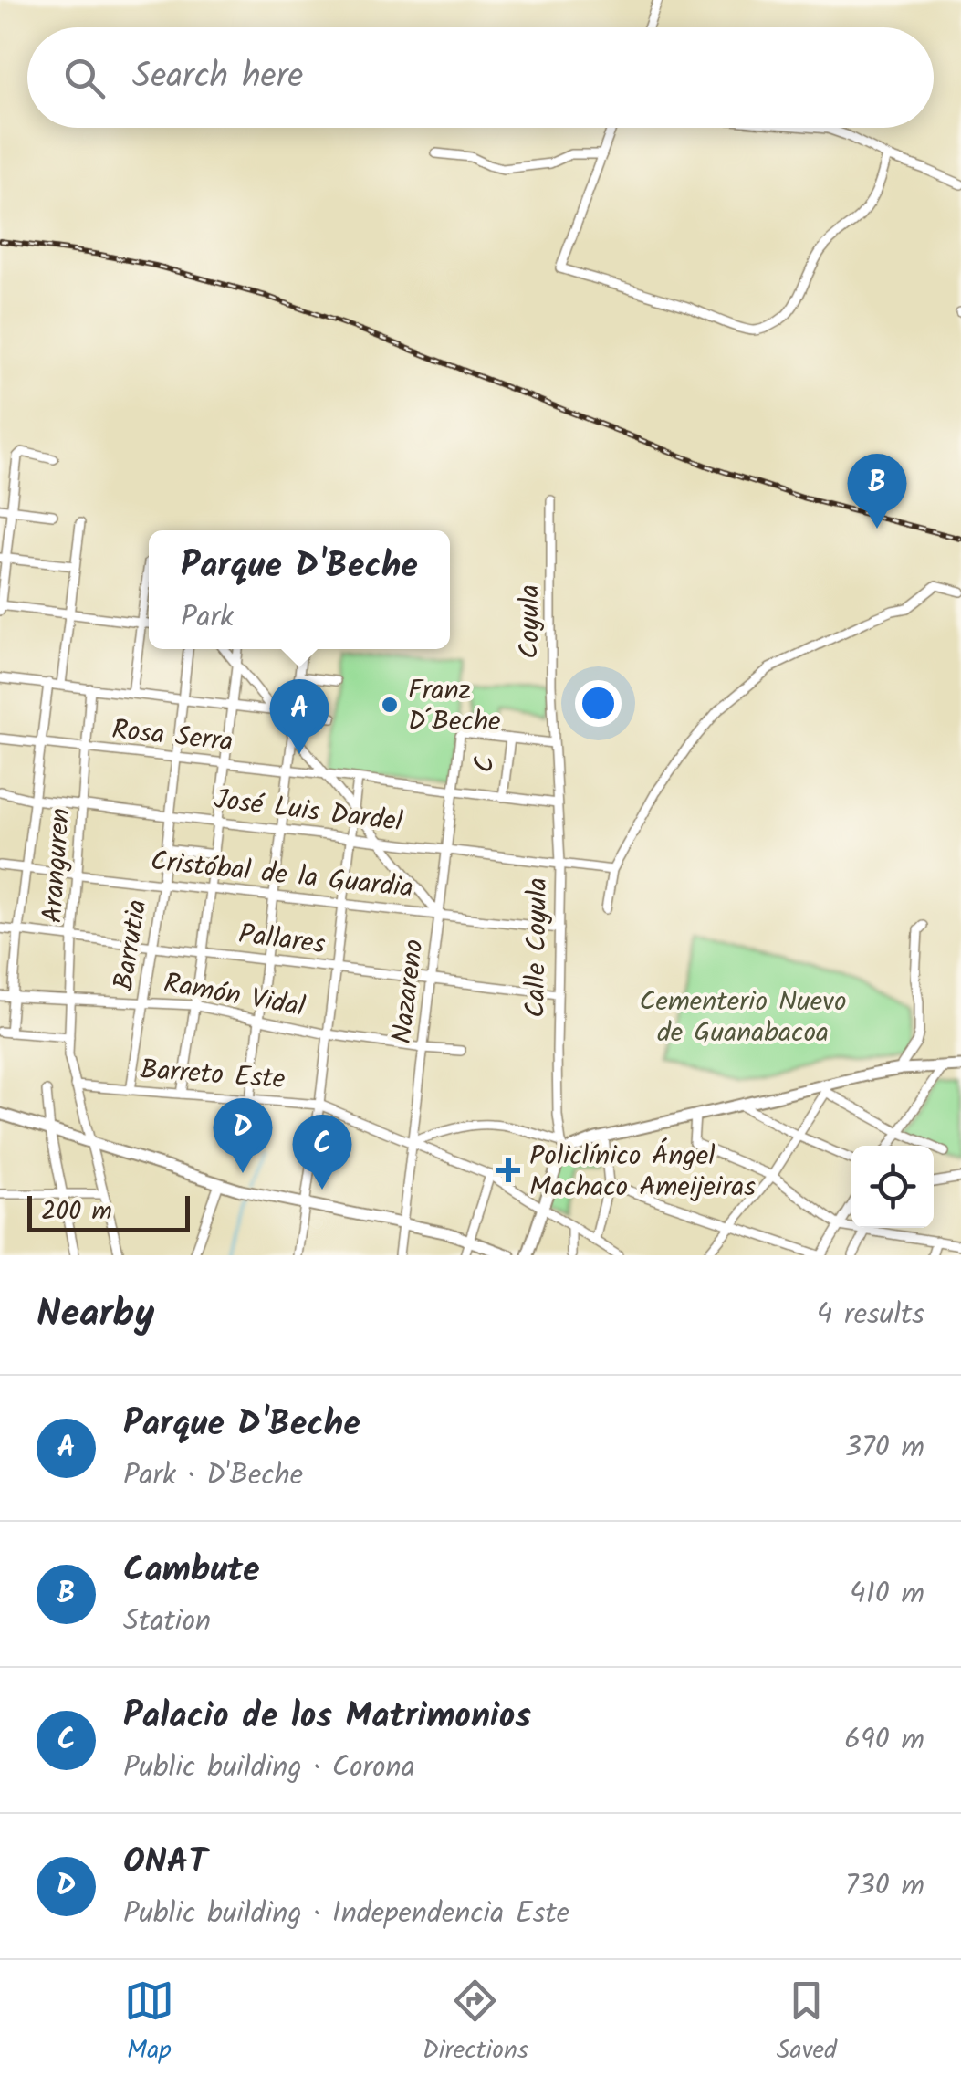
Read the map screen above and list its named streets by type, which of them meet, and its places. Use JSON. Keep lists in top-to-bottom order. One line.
{"streets":{"street":["Coyula","Rosa Serra","C","José Luis Dardel","Aranguren","Cristóbal de la Guardia","Pallares","Barrutia","Calle Coyula","Nazareno","Ramón Vidal","Barreto Este"]},"crossings":[["Coyula","Calle Coyula"],["Rosa Serra","C"],["Rosa Serra","Aranguren"],["Rosa Serra","Barrutia"],["Rosa Serra","Calle Coyula"],["Rosa Serra","Nazareno"],["C","Nazareno"],["José Luis Dardel","Aranguren"],["José Luis Dardel","Barrutia"],["José Luis Dardel","Calle Coyula"],["José Luis Dardel","Nazareno"],["Aranguren","Cristóbal de la Guardia"],["Aranguren","Pallares"],["Aranguren","Ramón Vidal"],["Aranguren","Barreto Este"],["Cristóbal de la Guardia","Barrutia"],["Cristóbal de la Guardia","Calle Coyula"],["Cristóbal de la Guardia","Nazareno"],["Pallares","Barrutia"],["Pallares","Calle Coyula"],["Pallares","Nazareno"],["Barrutia","Ramón Vidal"],["Barrutia","Barreto Este"],["Nazareno","Ramón Vidal"],["Nazareno","Barreto Este"]],"parks":["Cementerio Nuevo de Guanabacoa"],"places":{"other":["Franz D´Beche"],"health":["Policlínico Ángel Machaco Ameijeiras"]},"scale_bar":"200 m","page":{"search":"Search here","pins":["B","A","D","C"],"popup":["Parque D'Beche","Park"],"scale":"200 m","heading":["Nearby","4 results"],"list":[{"mark":"A","name":"Parque D'Beche","note":"Park · D'Beche","value":"370 m"},{"mark":"B","name":"Cambute","note":"Station","value":"410 m"},{"mark":"C","name":"Palacio de los Matrimonios","note":"Public building · Corona","value":"690 m"},{"mark":"D","name":"ONAT","note":"Public building · Independencia Este","value":"730 m"}],"nav":["Map","Directions","Saved"]}}
